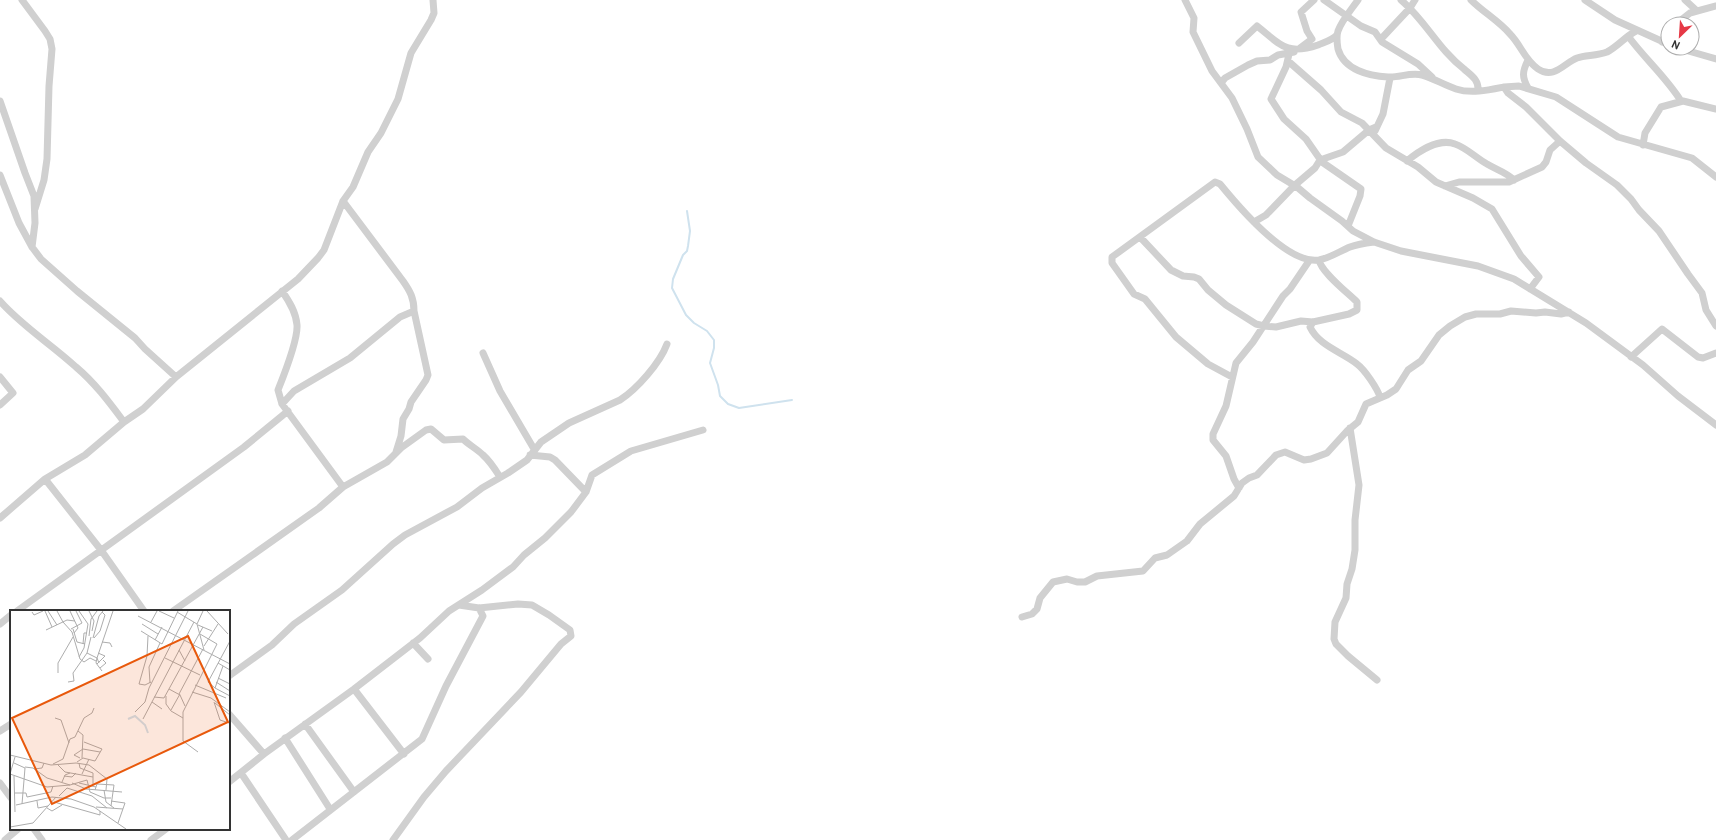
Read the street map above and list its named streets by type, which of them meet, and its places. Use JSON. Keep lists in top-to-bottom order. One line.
{"north":"bottom left"}
